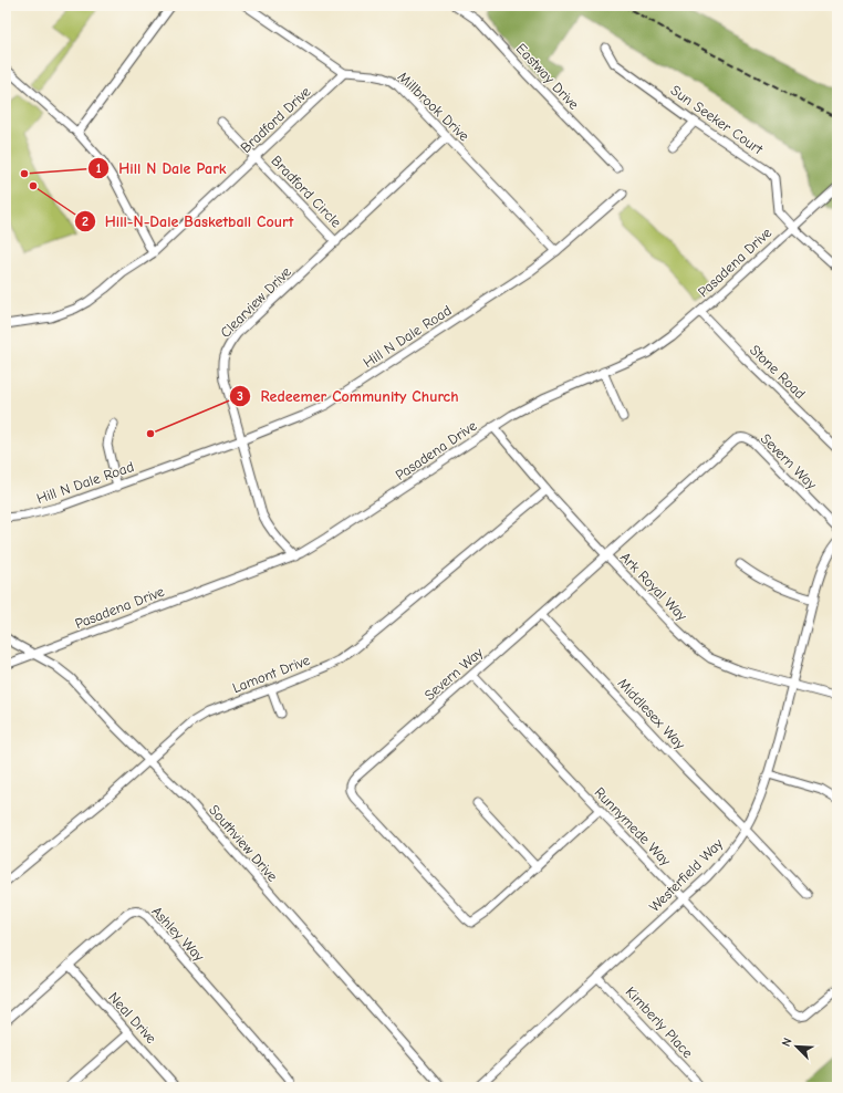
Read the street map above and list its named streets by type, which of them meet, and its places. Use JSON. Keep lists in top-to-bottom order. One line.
{"streets":{"street":["Eastway Drive","Millbrook Drive","Bradford Drive","Sun Seeker Court","Bradford Circle","Pasadena Drive","Clearview Drive","Hill N Dale Road","Stone Road","Severn Way","Ark Royal Way","Lamont Drive","Middlesex Way","Runnymede Way","Southview Drive","Westerfield Way","Ashley Way","Neal Drive","Kimberly Place"]},"crossings":[["Millbrook Drive","Bradford Drive"],["Millbrook Drive","Clearview Drive"],["Millbrook Drive","Hill N Dale Road"],["Bradford Drive","Bradford Circle"],["Sun Seeker Court","Pasadena Drive"],["Bradford Circle","Clearview Drive"],["Pasadena Drive","Clearview Drive"],["Pasadena Drive","Stone Road"],["Pasadena Drive","Ark Royal Way"],["Pasadena Drive","Southview Drive"],["Clearview Drive","Hill N Dale Road"],["Severn Way","Ark Royal Way"],["Severn Way","Middlesex Way"],["Severn Way","Runnymede Way"],["Ark Royal Way","Lamont Drive"],["Ark Royal Way","Westerfield Way"],["Lamont Drive","Southview Drive"],["Middlesex Way","Westerfield Way"],["Runnymede Way","Westerfield Way"],["Westerfield Way","Kimberly Place"],["Ashley Way","Neal Drive"]],"places":["Hill N Dale Park","Hill-N-Dale Basketball Court","Redeemer Community Church"],"north":"top left"}
